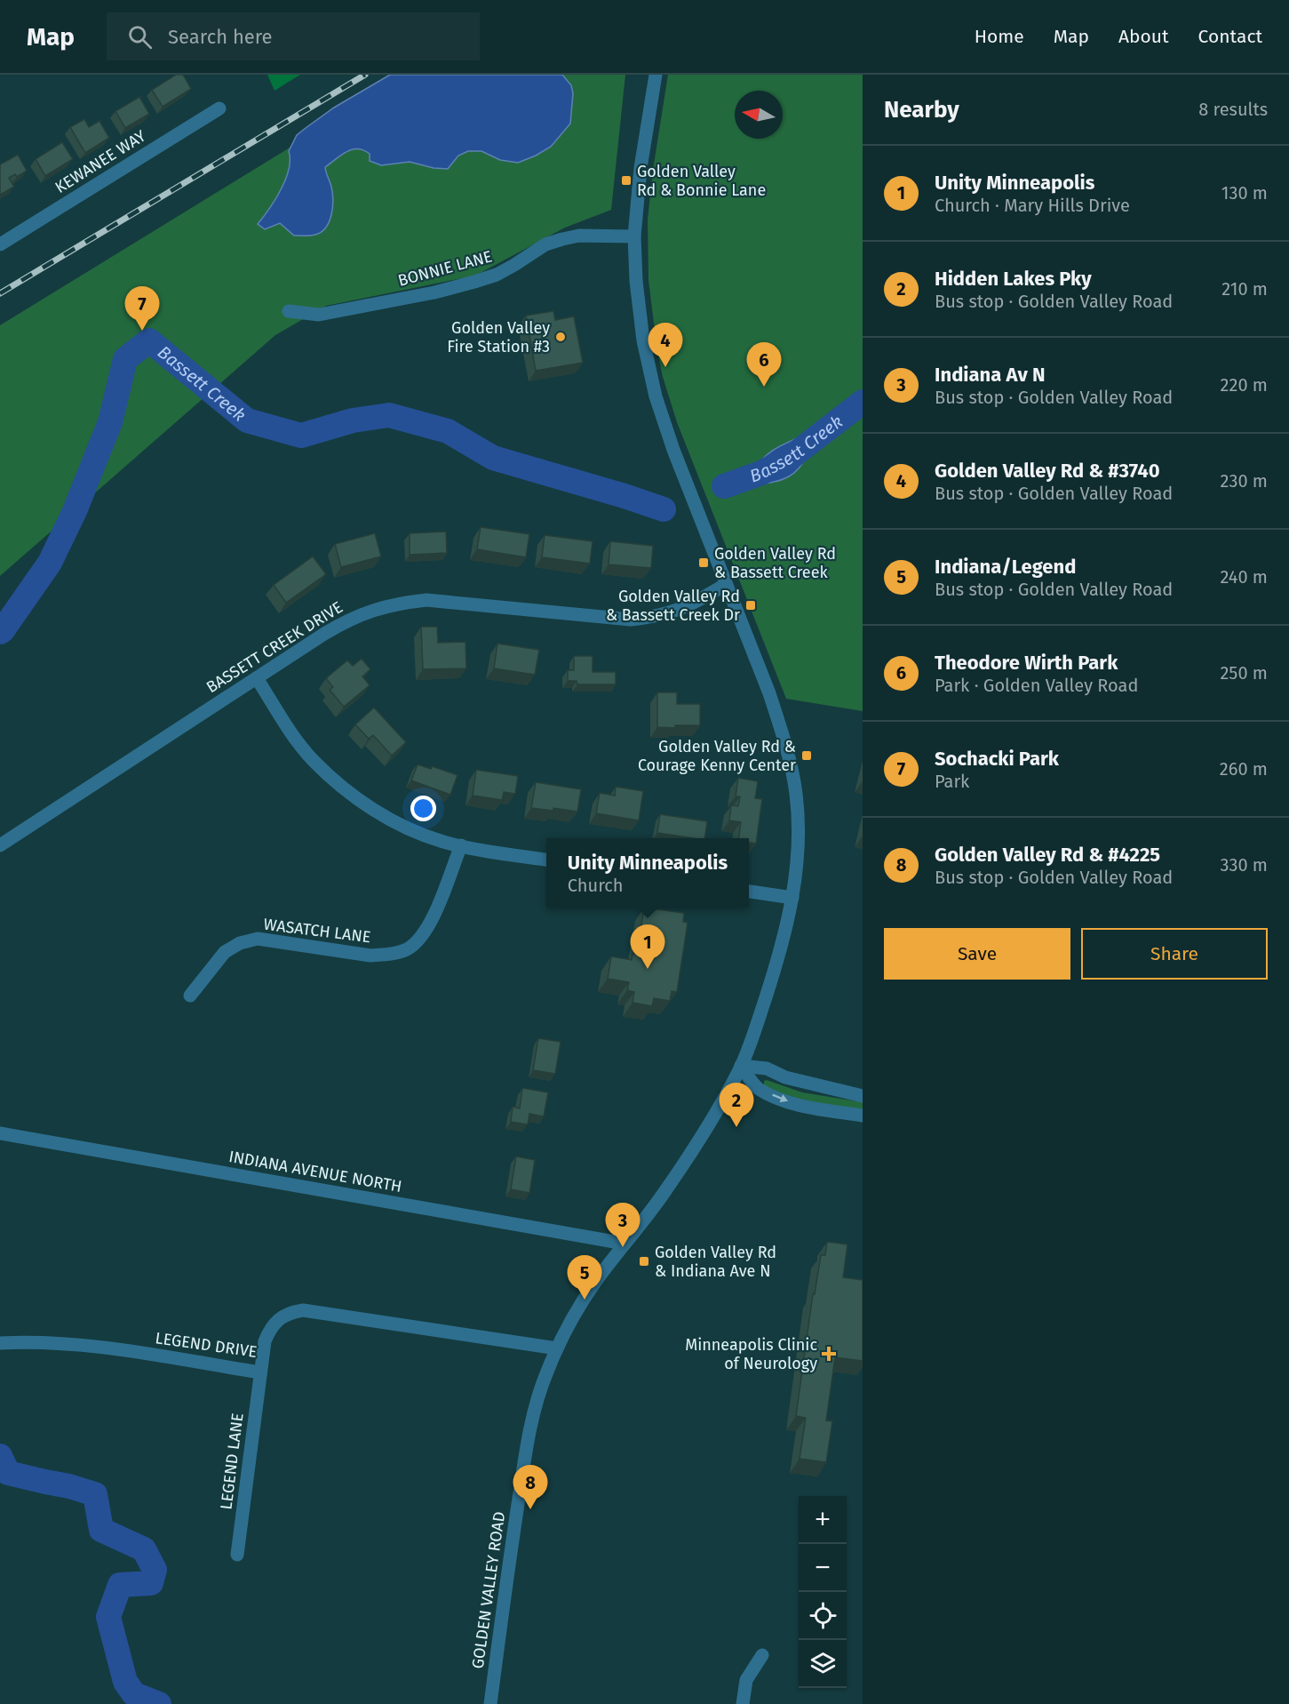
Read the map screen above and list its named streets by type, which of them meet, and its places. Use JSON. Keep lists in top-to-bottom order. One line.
{"streets":{"street":["KEWANEE WAY","BONNIE LANE","BASSETT CREEK DRIVE","WASATCH LANE","INDIANA AVENUE NORTH","LEGEND DRIVE","LEGEND LANE","GOLDEN VALLEY ROAD"]},"crossings":[["BONNIE LANE","GOLDEN VALLEY ROAD"],["BASSETT CREEK DRIVE","GOLDEN VALLEY ROAD"],["INDIANA AVENUE NORTH","GOLDEN VALLEY ROAD"],["LEGEND DRIVE","LEGEND LANE"],["LEGEND DRIVE","GOLDEN VALLEY ROAD"]],"water":["Bassett Creek"],"places":{"transit":["Golden Valley Rd & Bonnie Lane","Golden Valley Rd & Bassett Creek","Golden Valley Rd & Bassett Creek Dr","Golden Valley Rd & Courage Kenny Center","Golden Valley Rd & Indiana Ave N"],"other":["Golden Valley Fire Station #3"],"health":["Minneapolis Clinic of Neurology"]},"north":"left","page":{"header":"Map","search":"Search here","nav":["Home","Map","About","Contact"],"heading":["Nearby","8 results"],"list":[{"mark":"1","name":"Unity Minneapolis","note":"Church · Mary Hills Drive","value":"130 m"},{"mark":"2","name":"Hidden Lakes Pky","note":"Bus stop · Golden Valley Road","value":"210 m"},{"mark":"3","name":"Indiana Av N","note":"Bus stop · Golden Valley Road","value":"220 m"},{"mark":"4","name":"Golden Valley Rd & #3740","note":"Bus stop · Golden Valley Road","value":"230 m"},{"mark":"5","name":"Indiana/Legend","note":"Bus stop · Golden Valley Road","value":"240 m"},{"mark":"6","name":"Theodore Wirth Park","note":"Park · Golden Valley Road","value":"250 m"},{"mark":"7","name":"Sochacki Park","note":"Park","value":"260 m"},{"mark":"8","name":"Golden Valley Rd & #4225","note":"Bus stop · Golden Valley Road","value":"330 m"}],"pins":["7","4","6","1","2","3","5","8"],"popup":["Unity Minneapolis","Church"],"buttons":["Save","Share"],"map_buttons":["+","−"]}}
